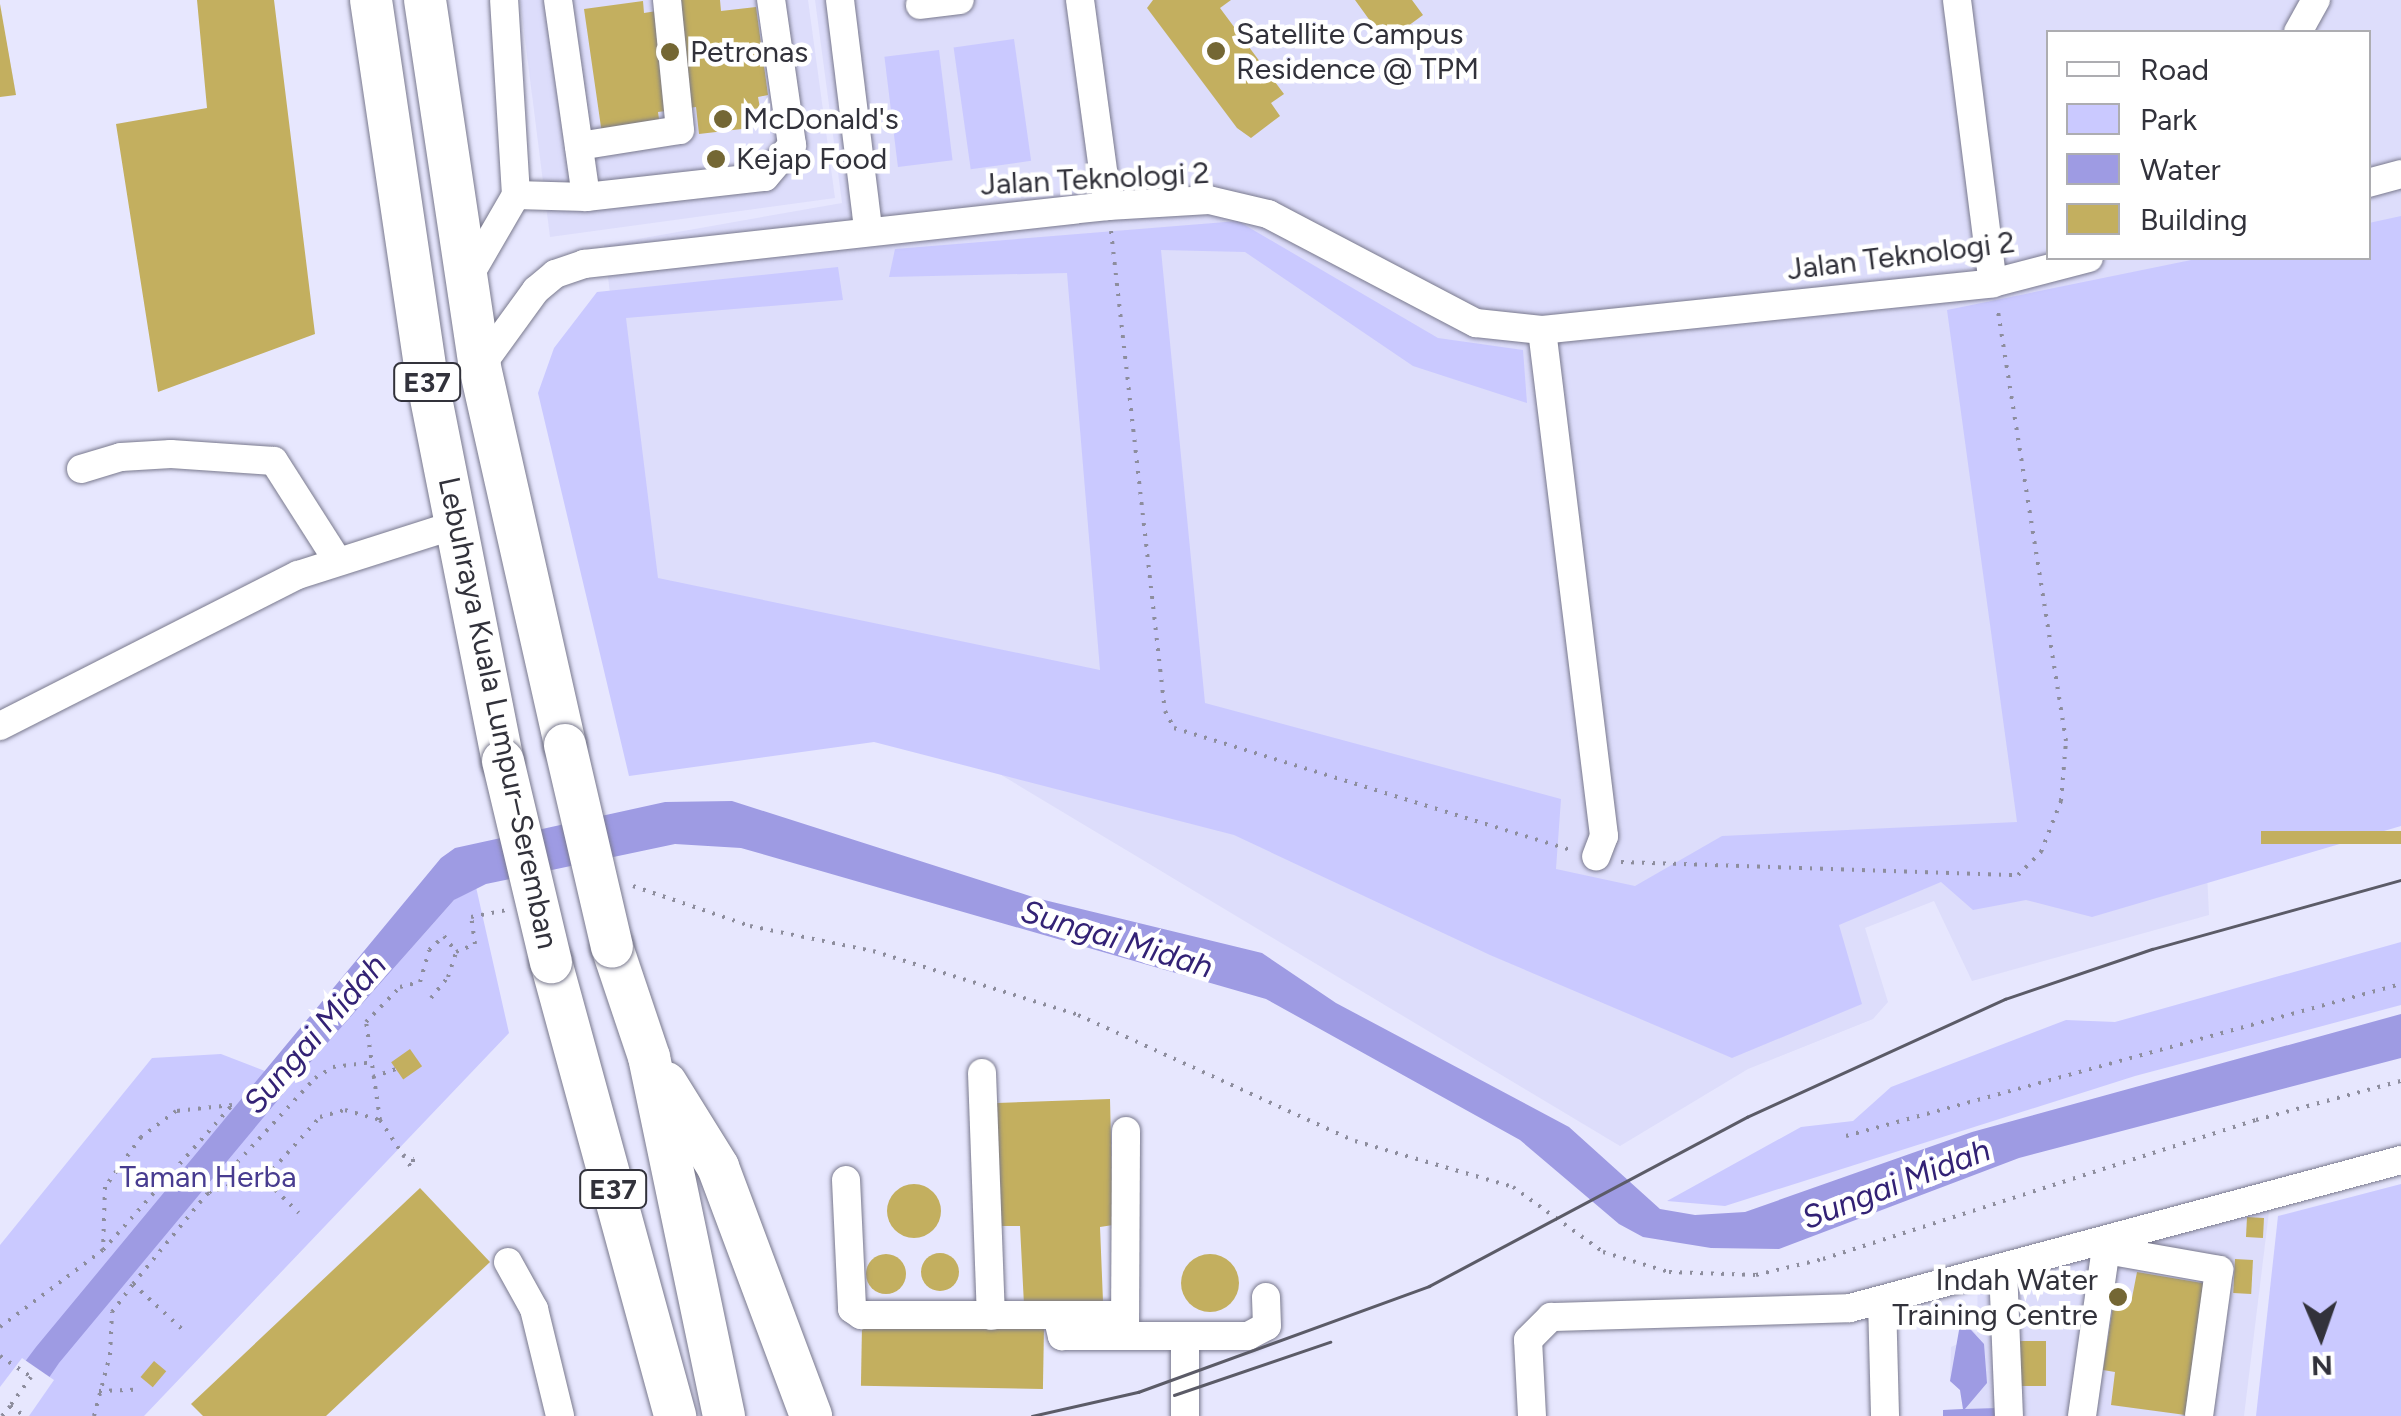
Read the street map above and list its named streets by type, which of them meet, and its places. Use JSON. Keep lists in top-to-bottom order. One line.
{"streets":{"highway":["E37","Lebuhraya Kuala Lumpur–Seremban"],"street":["Jalan Teknologi 2"]},"crossings":[["Jalan Teknologi 2","Lebuhraya Kuala Lumpur–Seremban"]],"water":["Sungai Midah"],"parks":["Taman Herba"],"places":["Satellite Campus Residence @ TPM","Petronas","McDonald's","Kejap Food","Indah Water Training Centre"],"legend":["Road","Park","Water","Building"],"north":"bottom"}
